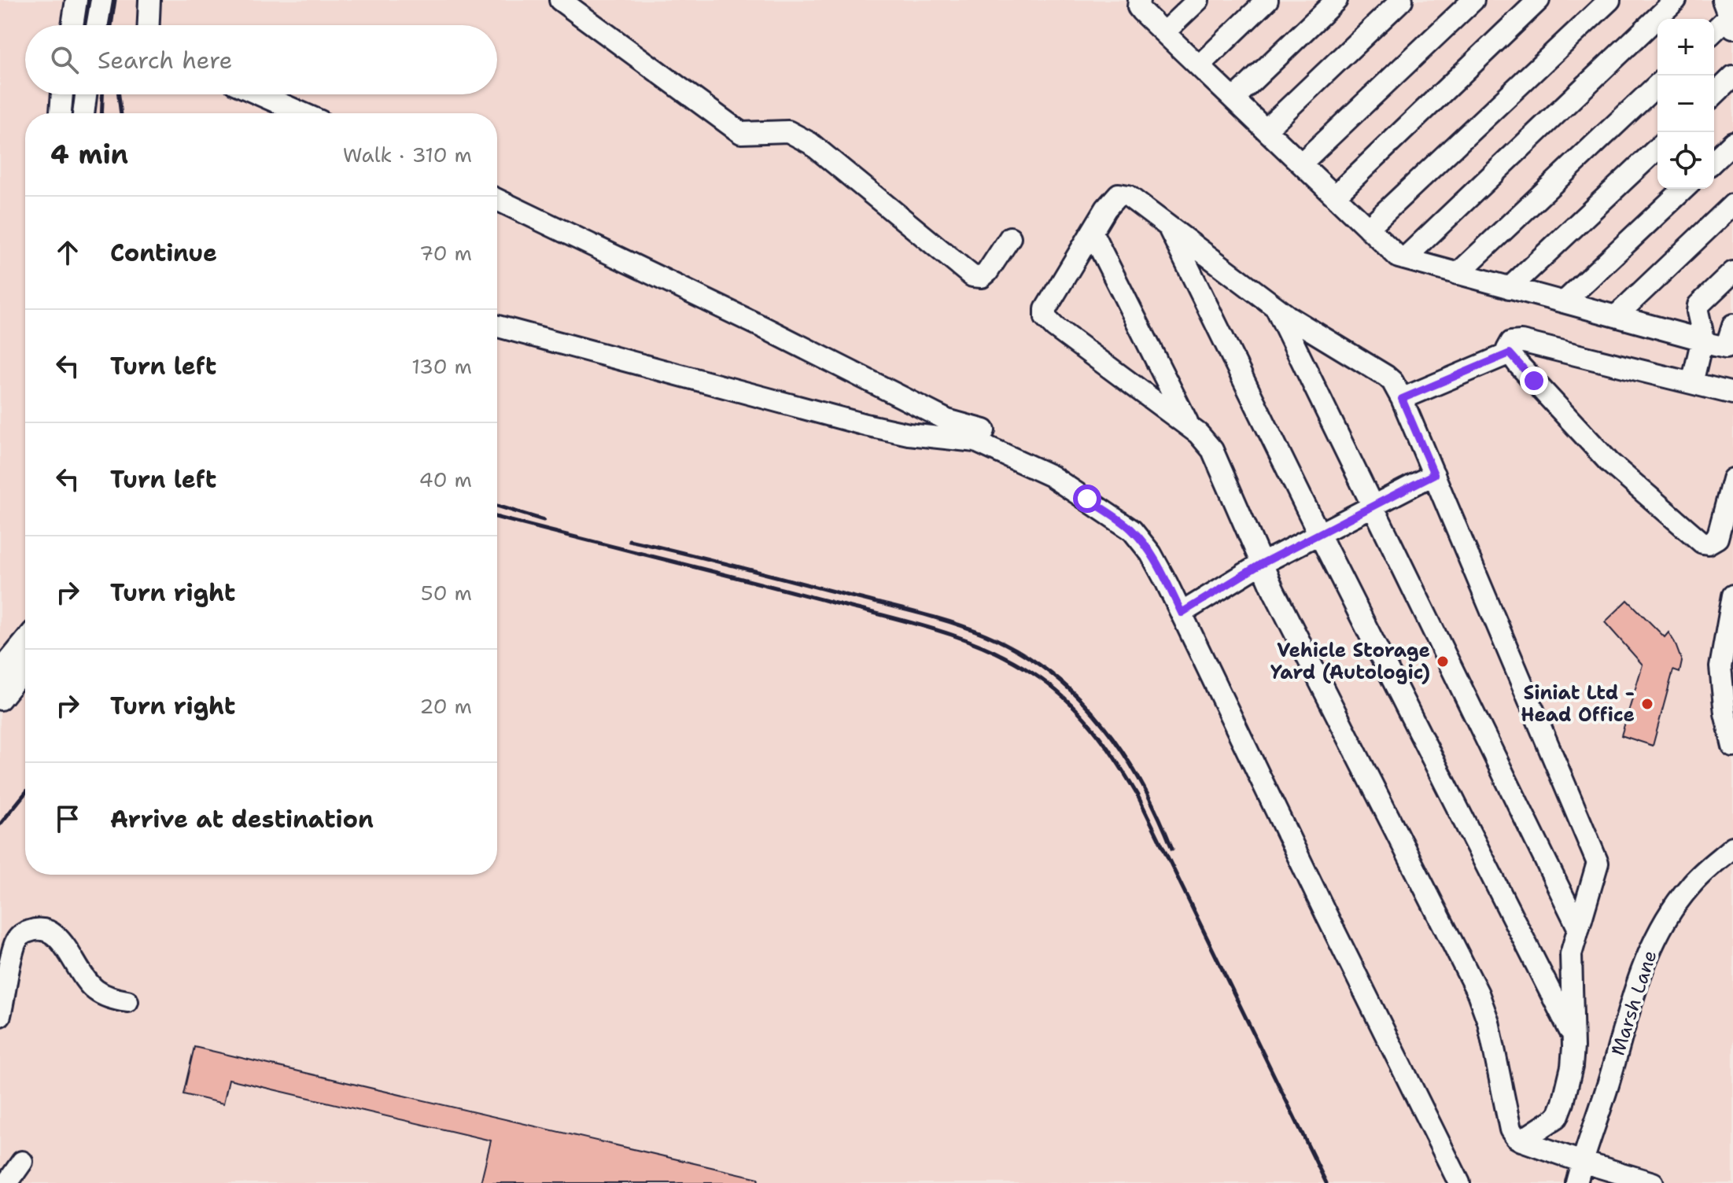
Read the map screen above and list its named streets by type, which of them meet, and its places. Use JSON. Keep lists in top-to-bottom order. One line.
{"streets":{"street":["Marsh Lane"]},"places":["Vehicle Storage Yard (Autologic)","Siniat Ltd - Head Office"],"page":{"map_buttons":["+","−"],"search":"Search here","heading":["4 min","Walk · 310 m"],"list":[["Continue","70 m"],["Turn left","130 m"],["Turn left","40 m"],["Turn right","50 m"],["Turn right","20 m"],"Arrive at destination"]}}
